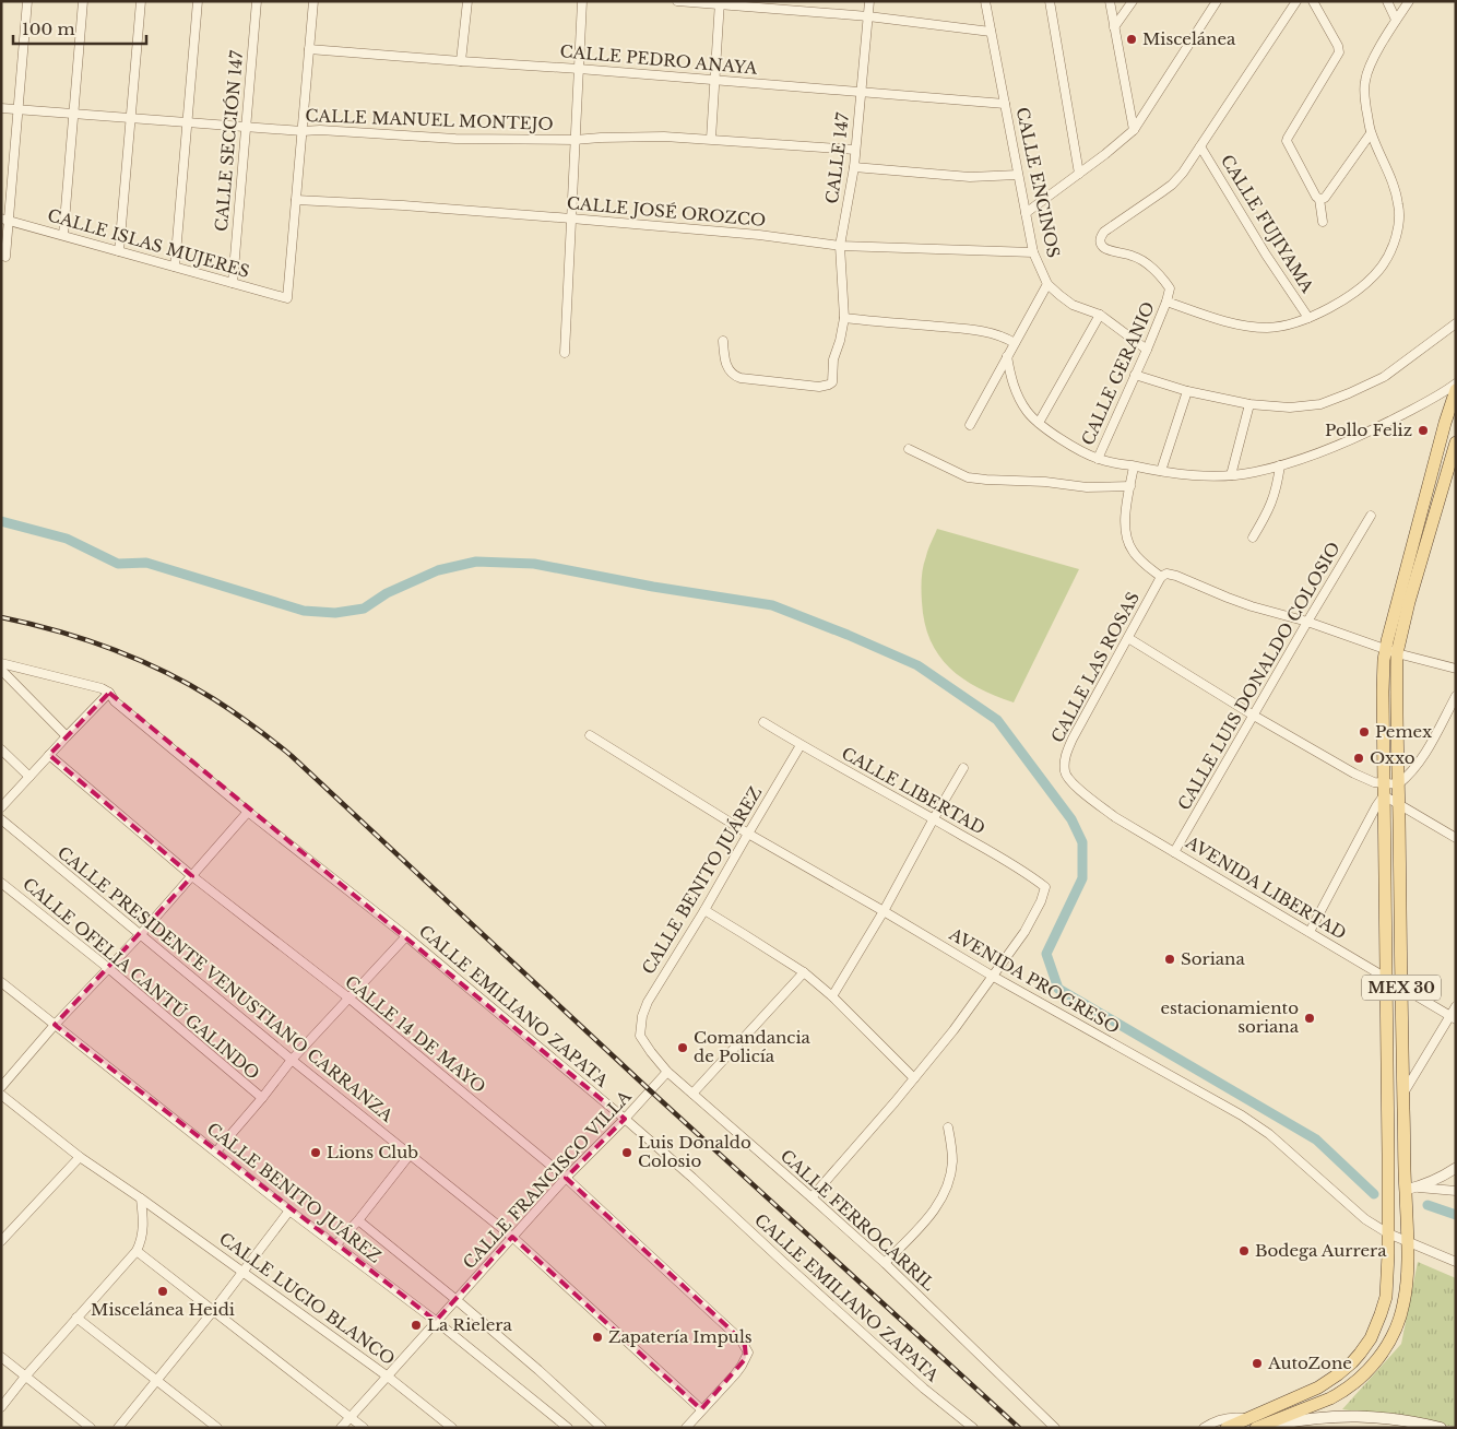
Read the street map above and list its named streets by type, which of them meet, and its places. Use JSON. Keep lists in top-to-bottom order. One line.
{"streets":{"main road":["MEX 30"],"street":["CALLE PEDRO ANAYA","CALLE MANUEL MONTEJO","CALLE SECCIÓN 147","CALLE 147","CALLE ENCINOS","CALLE JOSÉ OROZCO","CALLE FUJIYAMA","CALLE ISLAS MUJERES","CALLE GERANIO","CALLE LAS ROSAS","CALLE LUIS DONALDO COLOSIO","CALLE LIBERTAD","CALLE BENITO JUÁREZ","AVENIDA LIBERTAD","CALLE OFELIA CANTÚ GALINDO","AVENIDA PROGRESO","CALLE PRESIDENTE VENUSTIANO CARRANZA","CALLE EMILIANO ZAPATA","CALLE 14 DE MAYO","CALLE FRANCISCO VILLA","CALLE FERROCARRIL","CALLE LUCIO BLANCO"]},"crossings":[["CALLE PEDRO ANAYA","CALLE 147"],["CALLE PEDRO ANAYA","CALLE ENCINOS"],["CALLE MANUEL MONTEJO","CALLE SECCIÓN 147"],["CALLE MANUEL MONTEJO","CALLE 147"],["CALLE SECCIÓN 147","CALLE ISLAS MUJERES"],["CALLE 147","CALLE JOSÉ OROZCO"],["CALLE ENCINOS","CALLE JOSÉ OROZCO"],["CALLE ENCINOS","CALLE GERANIO"],["CALLE JOSÉ OROZCO","CALLE ISLAS MUJERES"],["CALLE LAS ROSAS","AVENIDA LIBERTAD"],["CALLE LUIS DONALDO COLOSIO","AVENIDA LIBERTAD"],["CALLE LIBERTAD","CALLE BENITO JUÁREZ"],["CALLE LIBERTAD","AVENIDA PROGRESO"],["CALLE BENITO JUÁREZ","AVENIDA PROGRESO"],["CALLE BENITO JUÁREZ","CALLE FRANCISCO VILLA"],["CALLE BENITO JUÁREZ","CALLE FERROCARRIL"],["AVENIDA LIBERTAD","MEX 30"],["AVENIDA PROGRESO","MEX 30"],["CALLE PRESIDENTE VENUSTIANO CARRANZA","CALLE 14 DE MAYO"],["CALLE PRESIDENTE VENUSTIANO CARRANZA","CALLE FRANCISCO VILLA"],["CALLE EMILIANO ZAPATA","CALLE FRANCISCO VILLA"],["CALLE 14 DE MAYO","CALLE FRANCISCO VILLA"],["CALLE FRANCISCO VILLA","CALLE FERROCARRIL"],["CALLE FRANCISCO VILLA","CALLE LUCIO BLANCO"]],"places":["Miscelánea","Pollo Feliz","Pemex","Oxxo","Soriana","estacionamiento soriana","Comandancia de Policía","Lions Club","Luis Donaldo Colosio","Bodega Aurrera","Miscelánea Heidi","La Rielera","Zapatería Impuls","AutoZone"],"scale_bar":"100 m"}
